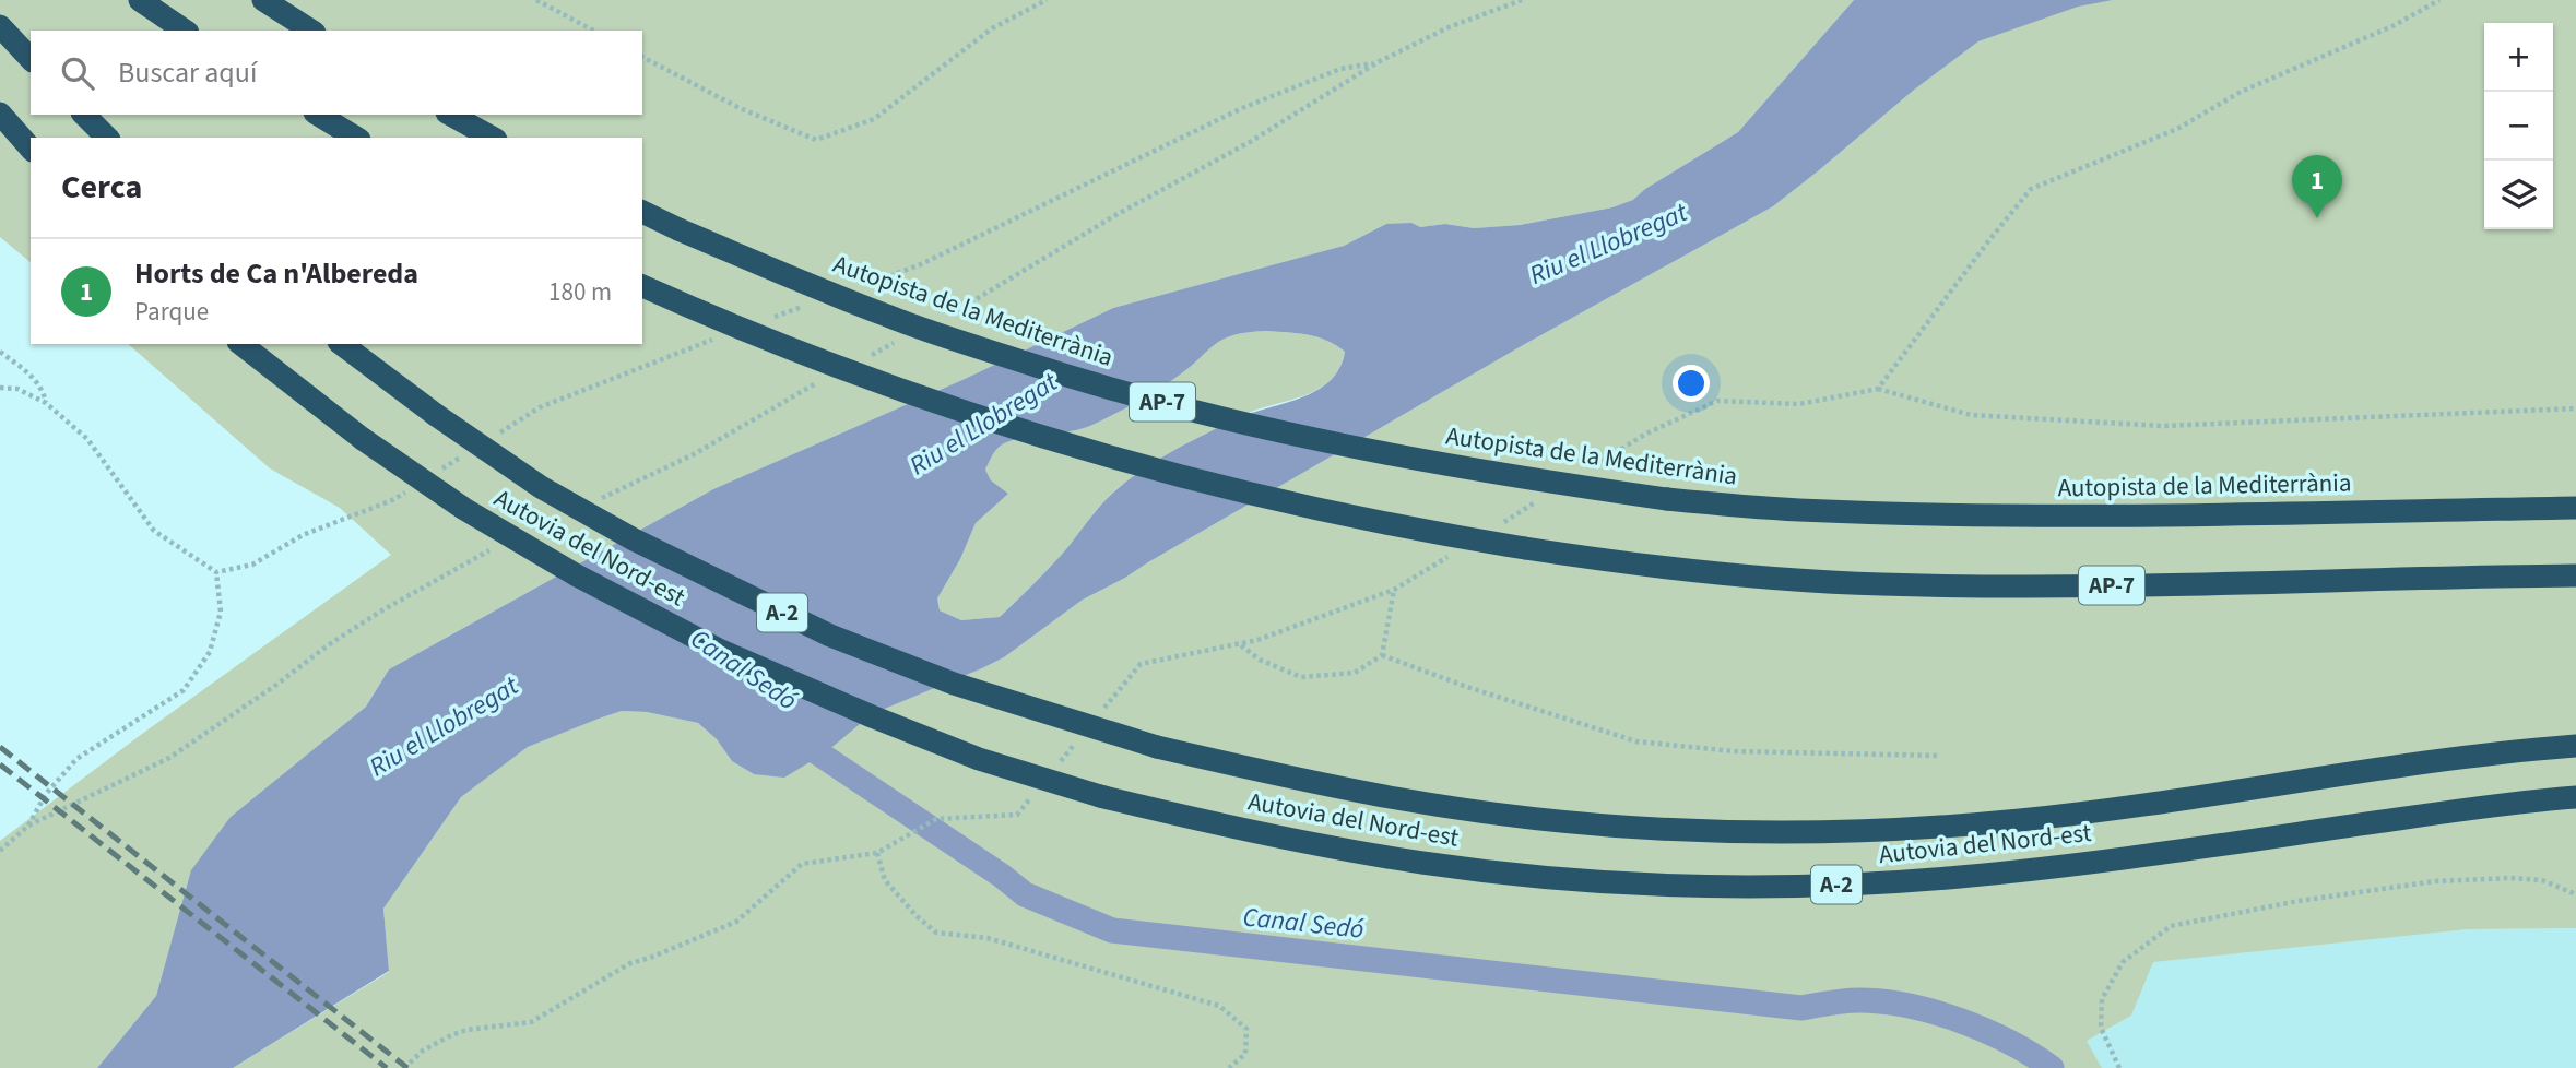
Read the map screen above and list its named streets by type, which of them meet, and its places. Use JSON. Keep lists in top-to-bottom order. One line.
{"streets":{"highway":["Autopista de la Mediterrània","AP-7","Autovia del Nord-est","A-2"]},"water":["Riu el Llobregat","Canal Sedó"],"page":{"map_buttons":["+","−"],"search":"Buscar aquí","heading":"Cerca","pins":"1","list":[{"mark":"1","name":"Horts de Ca n'Albereda","note":"Parque","value":"180 m"}]}}
